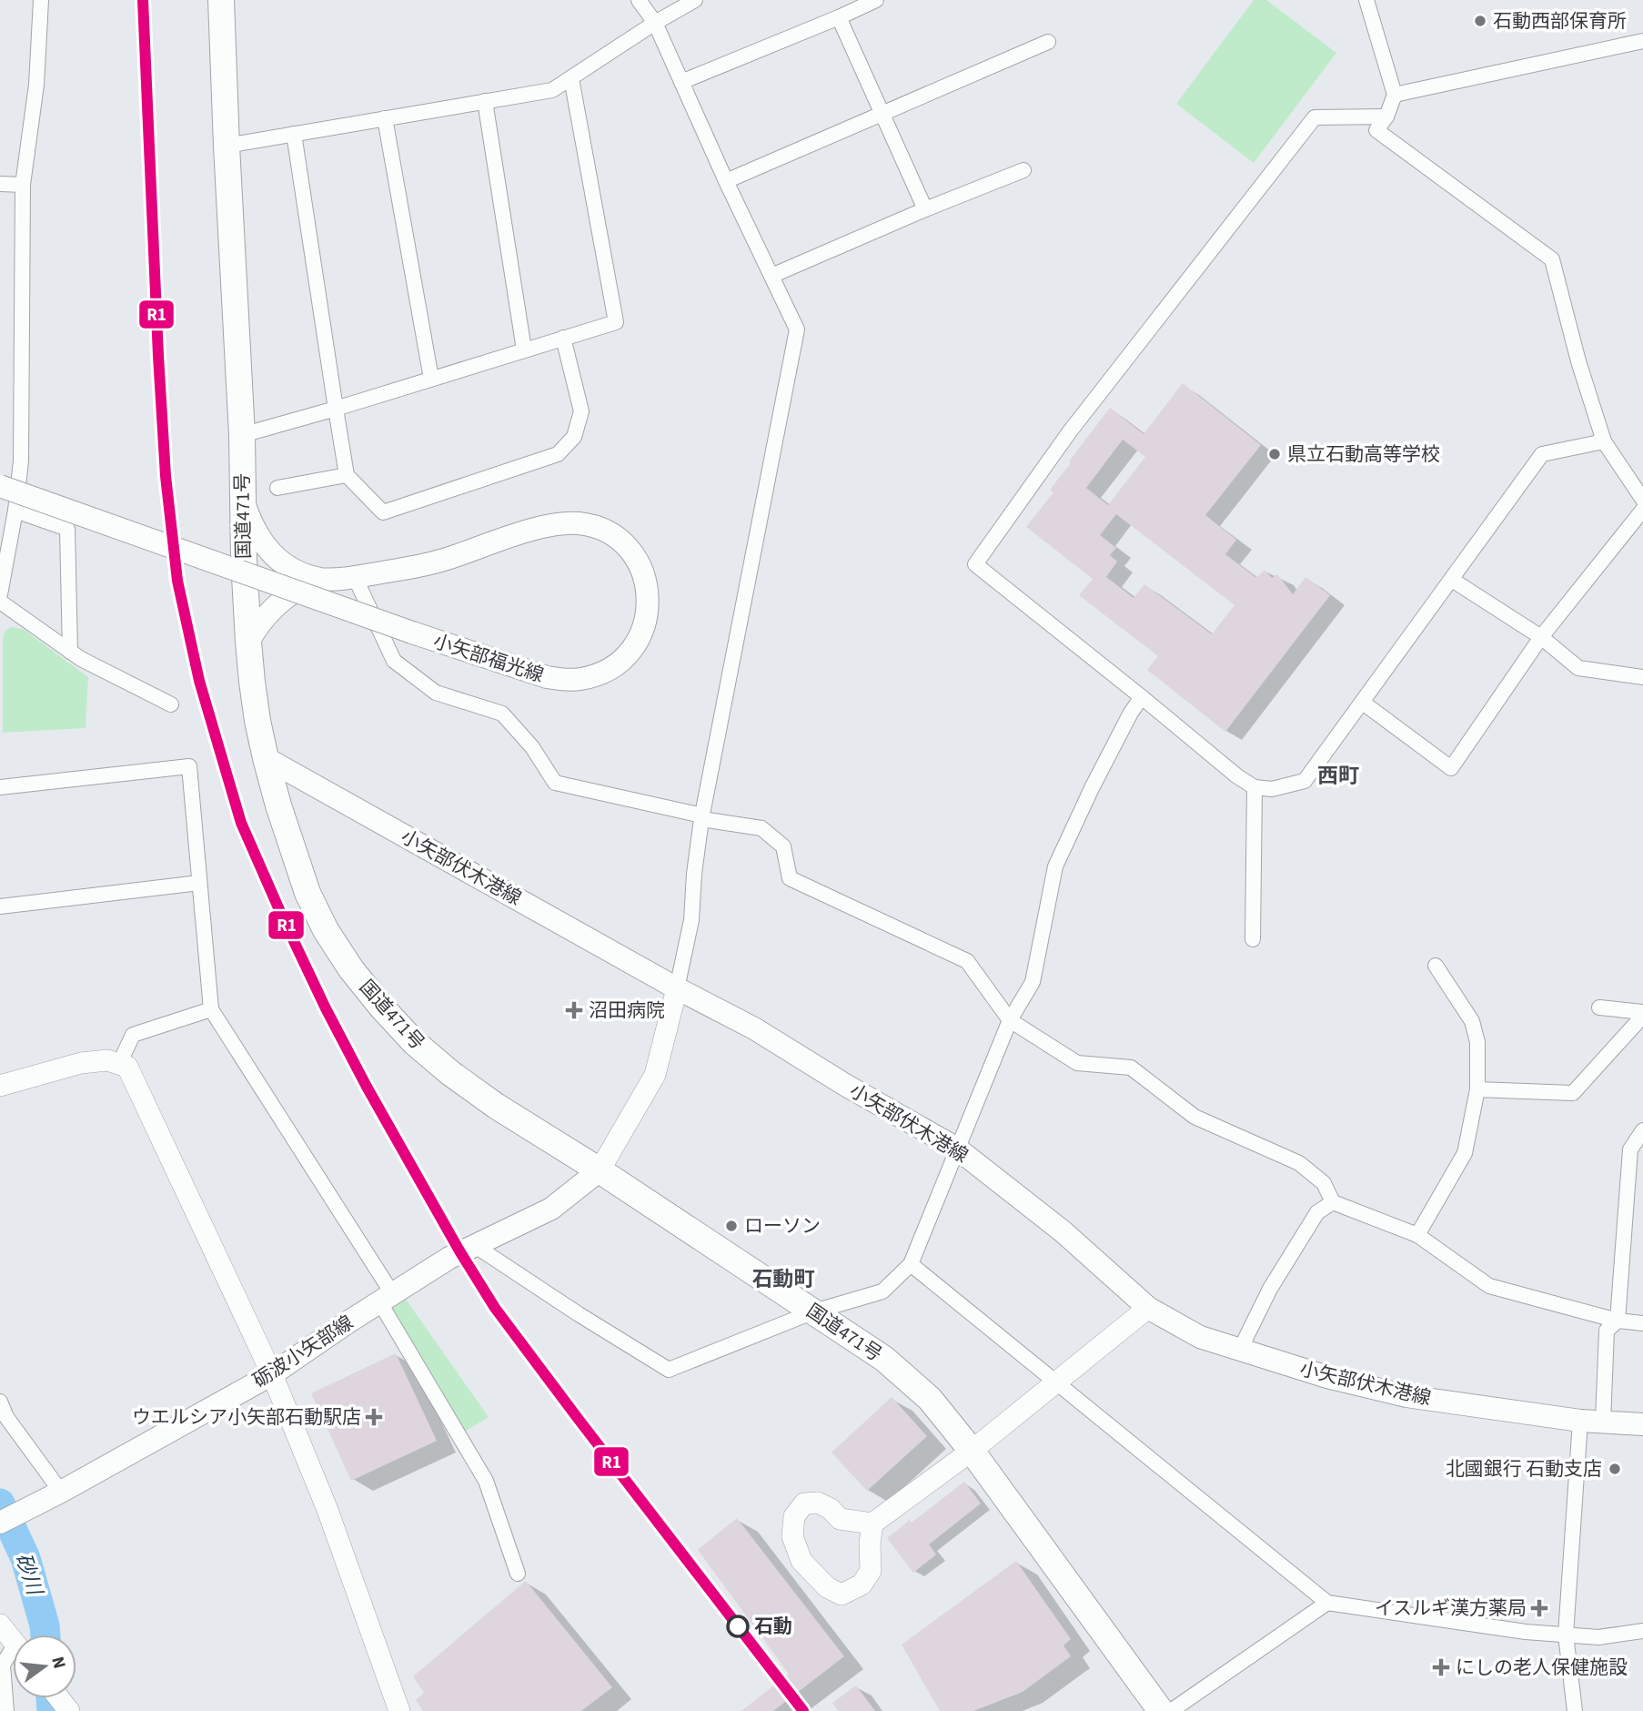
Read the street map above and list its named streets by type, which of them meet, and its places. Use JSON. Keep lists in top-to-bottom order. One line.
{"streets":{"highway":["国道471号"],"main road":["小矢部福光線","小矢部伏木港線","砺波小矢部線"]},"crossings":[["国道471号","小矢部福光線"],["国道471号","小矢部伏木港線"],["国道471号","砺波小矢部線"]],"districts":["西町","石動町"],"water":["砂川"],"places":{"other":["石動西部保育所","県立石動高等学校","ローソン","北國銀行 石動支店","石動"],"health":["沼田病院","ウエルシア小矢部石動駅店","イスルギ漢方薬局","にしの老人保健施設"]},"lines":["transit line R1"],"north":"right"}
